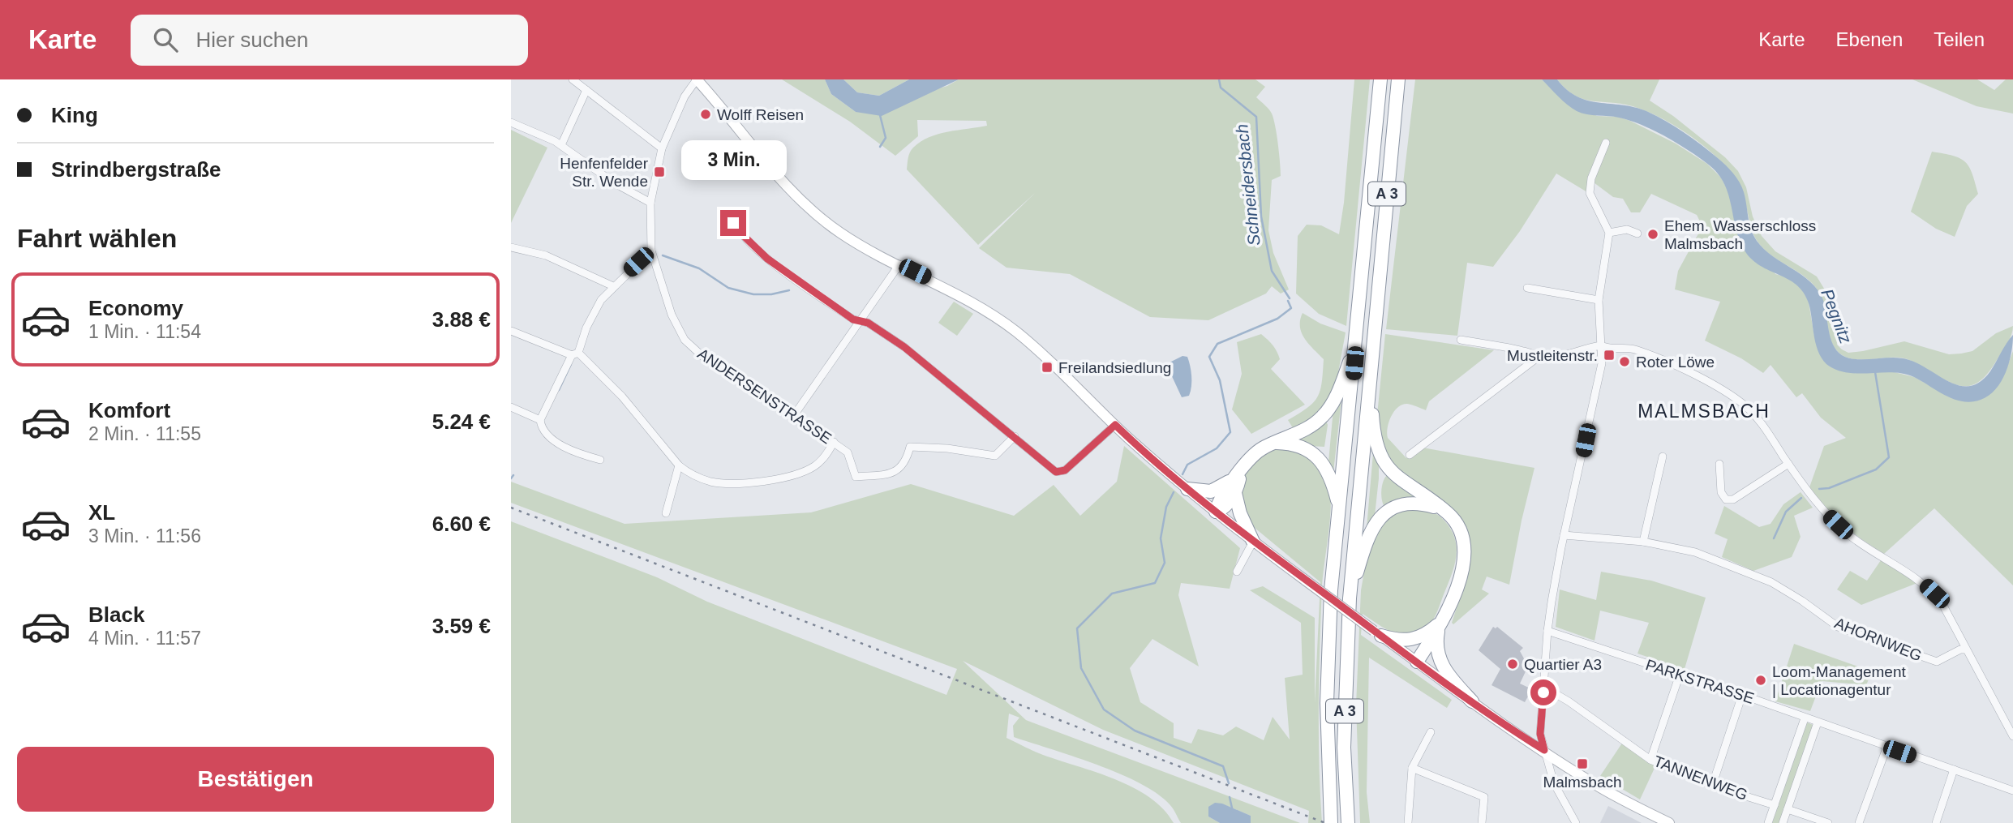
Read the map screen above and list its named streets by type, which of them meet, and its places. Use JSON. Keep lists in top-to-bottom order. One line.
{"streets":{"highway":["A 3"],"street":["ANDERSENSTRASSE","AHORNWEG","PARKSTRASSE","TANNENWEG"]},"districts":["MALMSBACH"],"water":["Schneidersbach","Pegnitz"],"places":{"other":["Wolff Reisen","Ehem. Wasserschloss Malmsbach","Roter Löwe","Quartier A3","Loom-Management | Locationagentur"],"transit":["Henfenfelder Str. Wende","Mustleitenstr.","Freilandsiedlung","Malmsbach"]},"page":{"header":"Karte","search":"Hier suchen","nav":["Karte","Ebenen","Teilen"],"banner":["King","Strindbergstraße"],"bubble":"3 Min.","heading":"Fahrt wählen","list":[{"name":"Economy","note":"1 Min. · 11:54","value":"3.88 €"},{"name":"Komfort","note":"2 Min. · 11:55","value":"5.24 €"},{"name":"XL","note":"3 Min. · 11:56","value":"6.60 €"},{"name":"Black","note":"4 Min. · 11:57","value":"3.59 €"}],"buttons":"Bestätigen"}}
